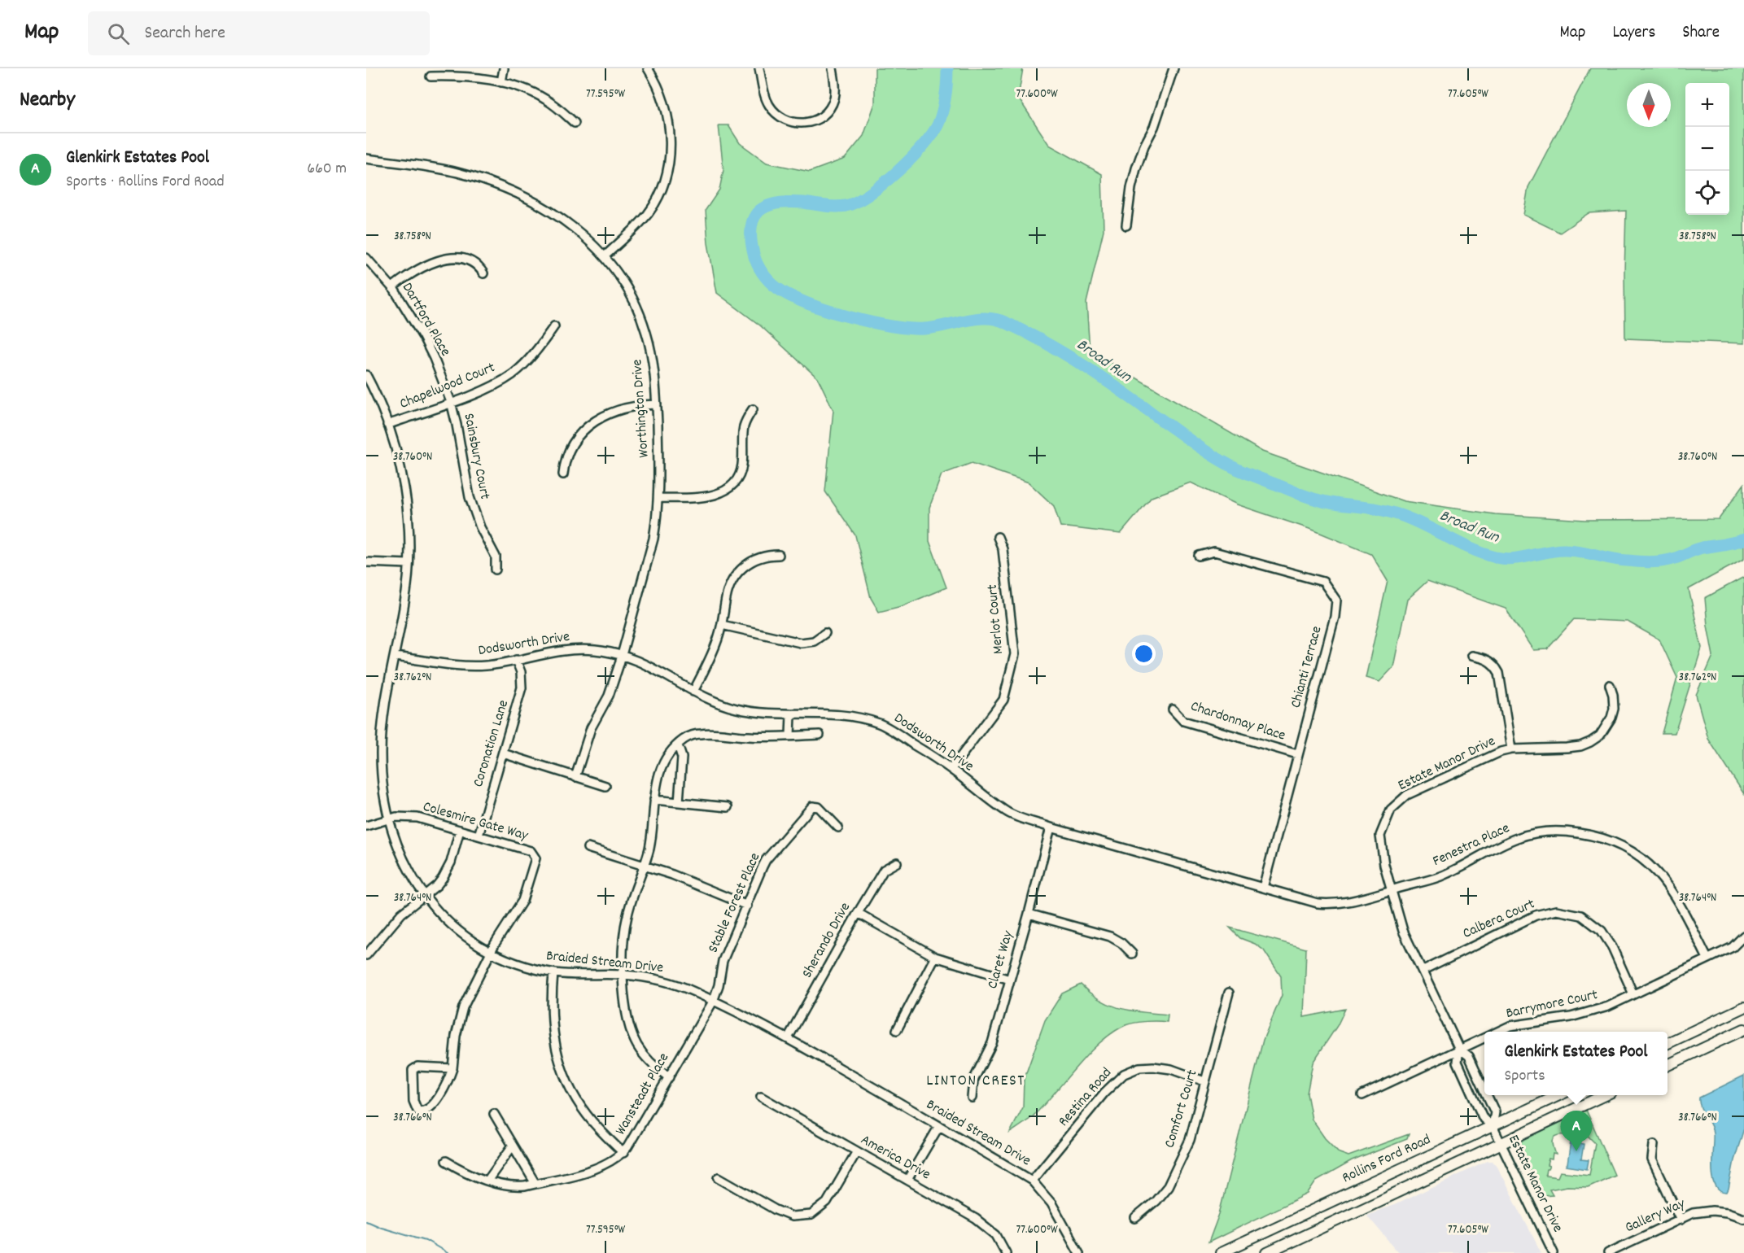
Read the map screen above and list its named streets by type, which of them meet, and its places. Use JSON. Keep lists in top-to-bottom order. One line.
{"streets":{"main road":["Rollins Ford Road"],"street":["Dartford Place","Chapelwood Court","Worthington Drive","Sainsbury Court","Merlot Court","Dodsworth Drive","Chianti Terrace","Chardonnay Place","Coronation Lane","Estate Manor Drive","Colesmire Gate Way","Fenestra Place","Stable Forest Place","Calbera Court","Sherando Drive","Claret Way","Braided Stream Drive","Barrymore Court","Wansteadt Place","Restina Road","Comfort Court","America Drive","Gallery Way"]},"crossings":[["Dartford Place","Chapelwood Court"],["Dartford Place","Sainsbury Court"],["Chapelwood Court","Sainsbury Court"],["Chapelwood Court","Braided Stream Drive"],["Worthington Drive","Dodsworth Drive"],["Merlot Court","Dodsworth Drive"],["Dodsworth Drive","Chianti Terrace"],["Dodsworth Drive","Coronation Lane"],["Dodsworth Drive","Estate Manor Drive"],["Dodsworth Drive","Fenestra Place"],["Dodsworth Drive","Claret Way"],["Dodsworth Drive","Braided Stream Drive"],["Chianti Terrace","Chardonnay Place"],["Coronation Lane","Colesmire Gate Way"],["Estate Manor Drive","Fenestra Place"],["Estate Manor Drive","Calbera Court"],["Estate Manor Drive","Barrymore Court"],["Estate Manor Drive","Rollins Ford Road"],["Colesmire Gate Way","Braided Stream Drive"],["Fenestra Place","Barrymore Court"],["Stable Forest Place","Braided Stream Drive"],["Stable Forest Place","Wansteadt Place"],["Calbera Court","Barrymore Court"],["Sherando Drive","Braided Stream Drive"],["Braided Stream Drive","Wansteadt Place"],["Braided Stream Drive","Restina Road"],["Restina Road","Comfort Court"]],"districts":["LINTON CREST"],"water":["Broad Run"],"north":"bottom","page":{"header":"Map","search":"Search here","nav":["Map","Layers","Share"],"heading":"Nearby","map_buttons":["+","−"],"list":[{"mark":"A","name":"Glenkirk Estates Pool","note":"Sports · Rollins Ford Road","value":"660 m"}],"popup":["Glenkirk Estates Pool","Sports"],"pins":"A"},"coordinates":["77.595°W","77.600°W","77.605°W","38.758°N","38.760°N","38.762°N","38.764°N","38.766°N"]}
